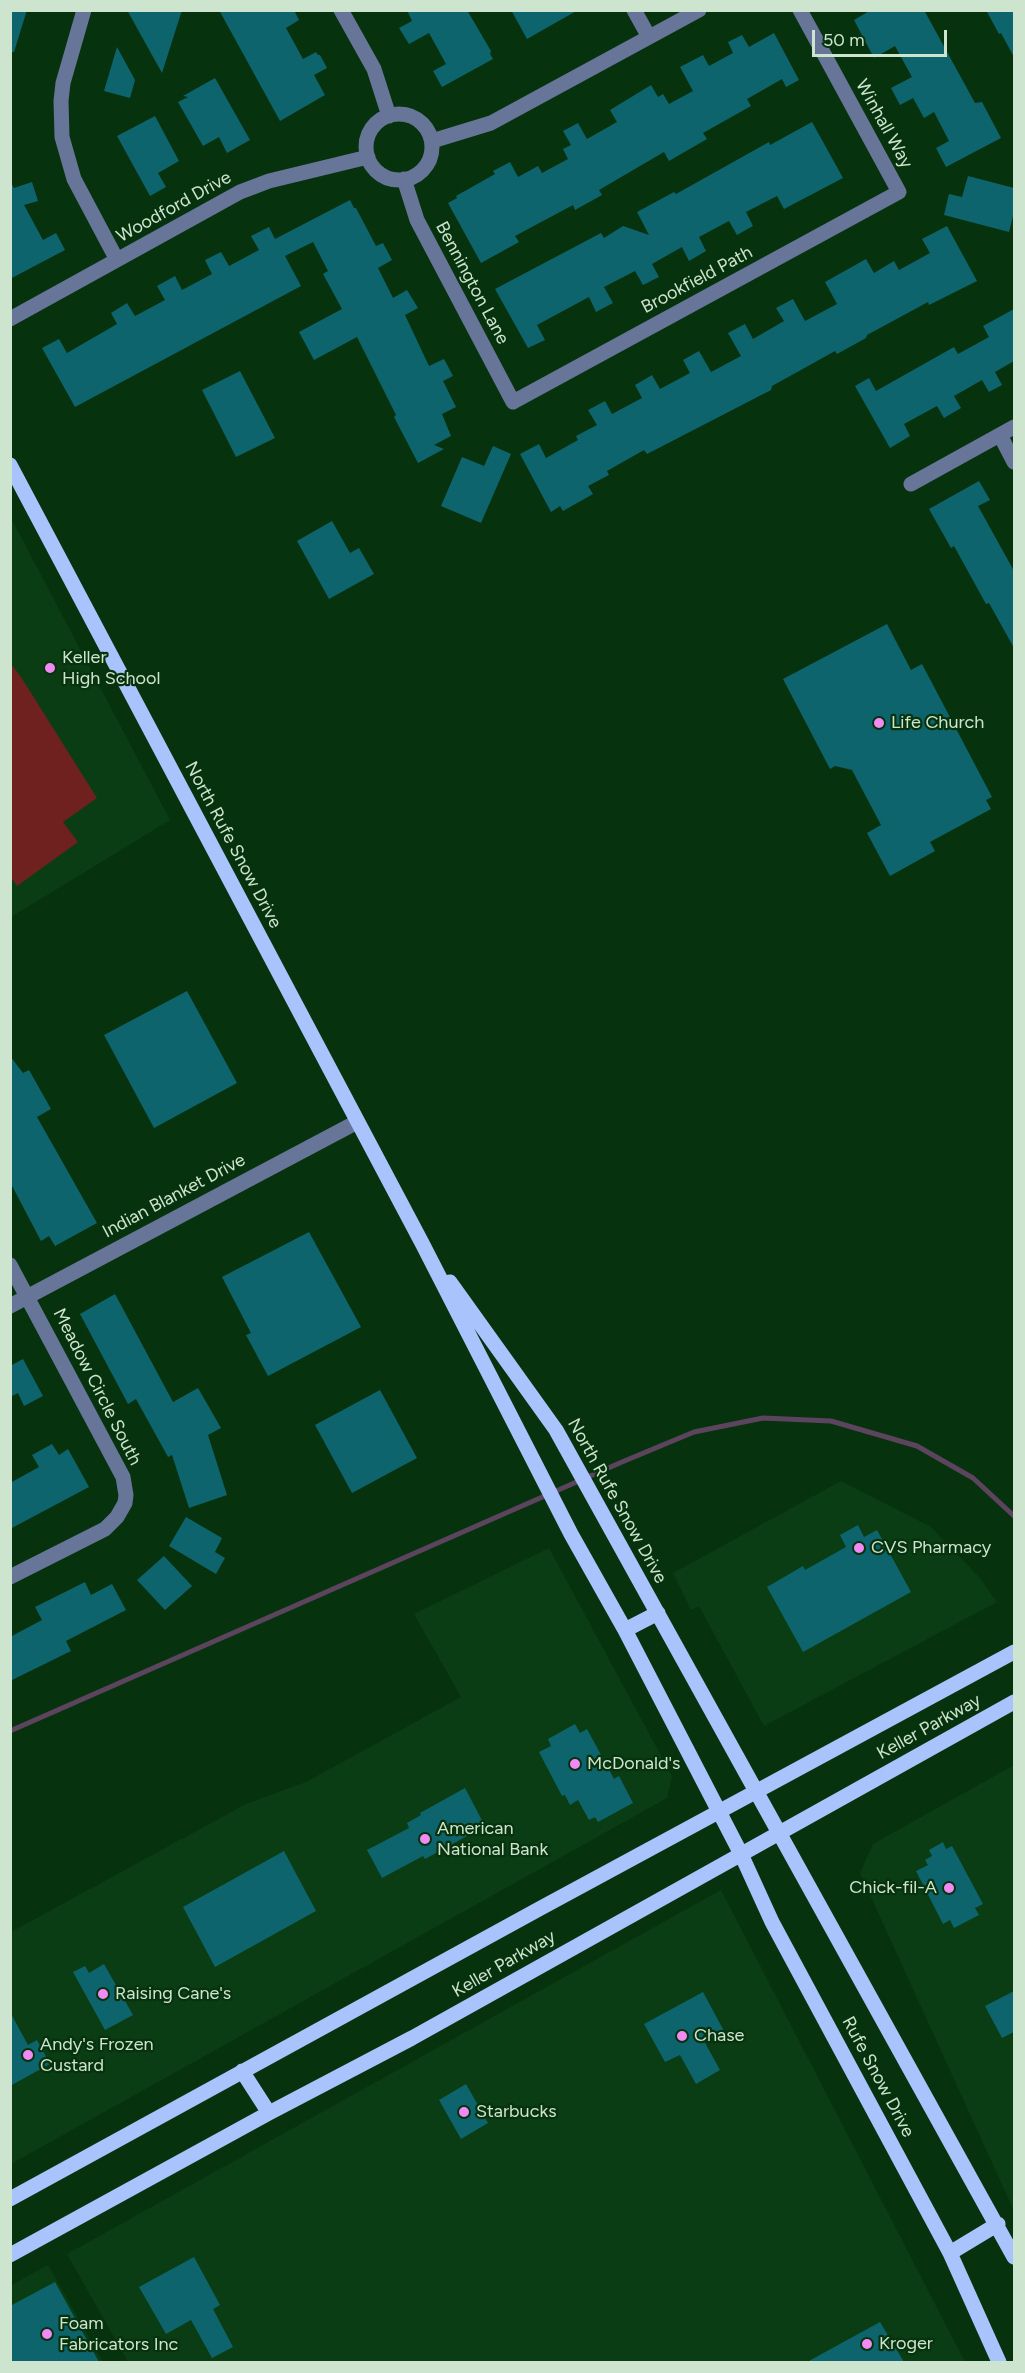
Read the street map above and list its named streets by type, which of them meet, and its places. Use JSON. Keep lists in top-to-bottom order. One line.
{"streets":{"main road":["North Rufe Snow Drive","Keller Parkway","Rufe Snow Drive"],"street":["Winhall Way","Woodford Drive","Brookfield Path","Bennington Lane","Indian Blanket Drive","Meadow Circle South"]},"crossings":[["Winhall Way","Brookfield Path"],["Woodford Drive","Bennington Lane"],["Brookfield Path","Bennington Lane"],["North Rufe Snow Drive","Indian Blanket Drive"],["North Rufe Snow Drive","Keller Parkway"],["North Rufe Snow Drive","Rufe Snow Drive"],["Indian Blanket Drive","Meadow Circle South"],["Keller Parkway","Rufe Snow Drive"]],"places":["Keller High School","Life Church","CVS Pharmacy","McDonald's","American National Bank","Chick-fil-A","Raising Cane's","Chase","Andy's Frozen Custard","Starbucks","Foam Fabricators Inc","Kroger"],"scale_bar":"50 m"}
